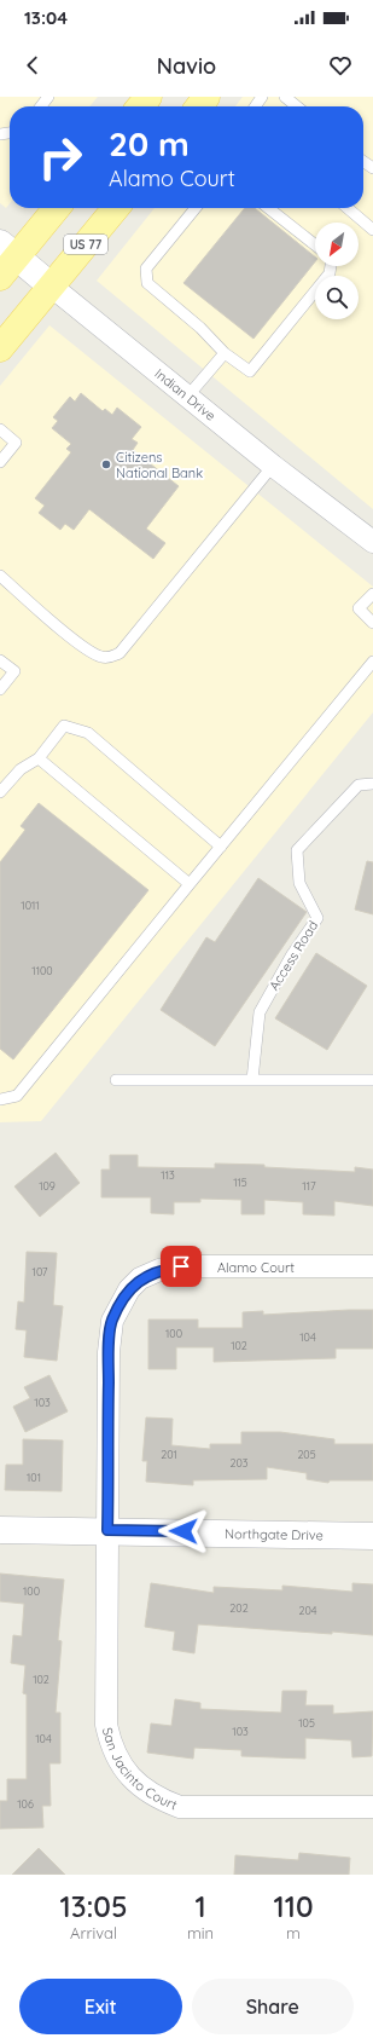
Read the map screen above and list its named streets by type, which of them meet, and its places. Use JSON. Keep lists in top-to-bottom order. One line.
{"streets":{"main road":["US 77"],"street":["Indian Drive","Alamo Court","Northgate Drive","San Jacinto Court"],"lane":["Access Road"]},"crossings":[["US 77","Indian Drive"],["Alamo Court","Northgate Drive"],["Alamo Court","San Jacinto Court"],["Northgate Drive","San Jacinto Court"]],"places":["Citizens National Bank"],"house_numbers":["1011","1100","113","115","109","117","107","100","104","102","103","201","205","203","101","100","202","204","102","105","103","104","106"],"north":"bottom left","page":{"status":"13:04","header":"Navio","turn":["20 m","Alamo Court"],"eta":["13:05","Arrival","1","min","110","m"],"buttons":["Exit","Share"]}}
